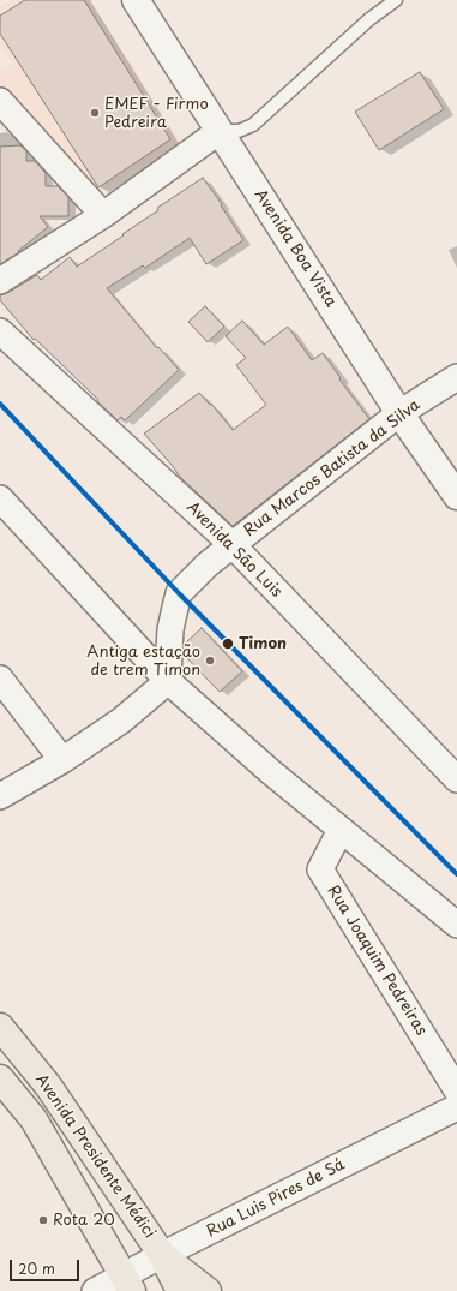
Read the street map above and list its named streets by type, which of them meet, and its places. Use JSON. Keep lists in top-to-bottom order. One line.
{"streets":{"main road":["Avenida Presidente Médici"],"street":["Avenida Boa Vista","Rua Marcos Batista da Silva","Avenida São Luis","Rua Joaquim Pedreiras","Rua Luis Pires de Sá"]},"crossings":[["Avenida Boa Vista","Rua Marcos Batista da Silva"],["Rua Marcos Batista da Silva","Avenida São Luis"],["Avenida Presidente Médici","Rua Luis Pires de Sá"]],"places":["EMEF - Firmo Pedreira","Timon","Antiga estação de trem Timon","Rota 20"],"scale_bar":"20 m"}
